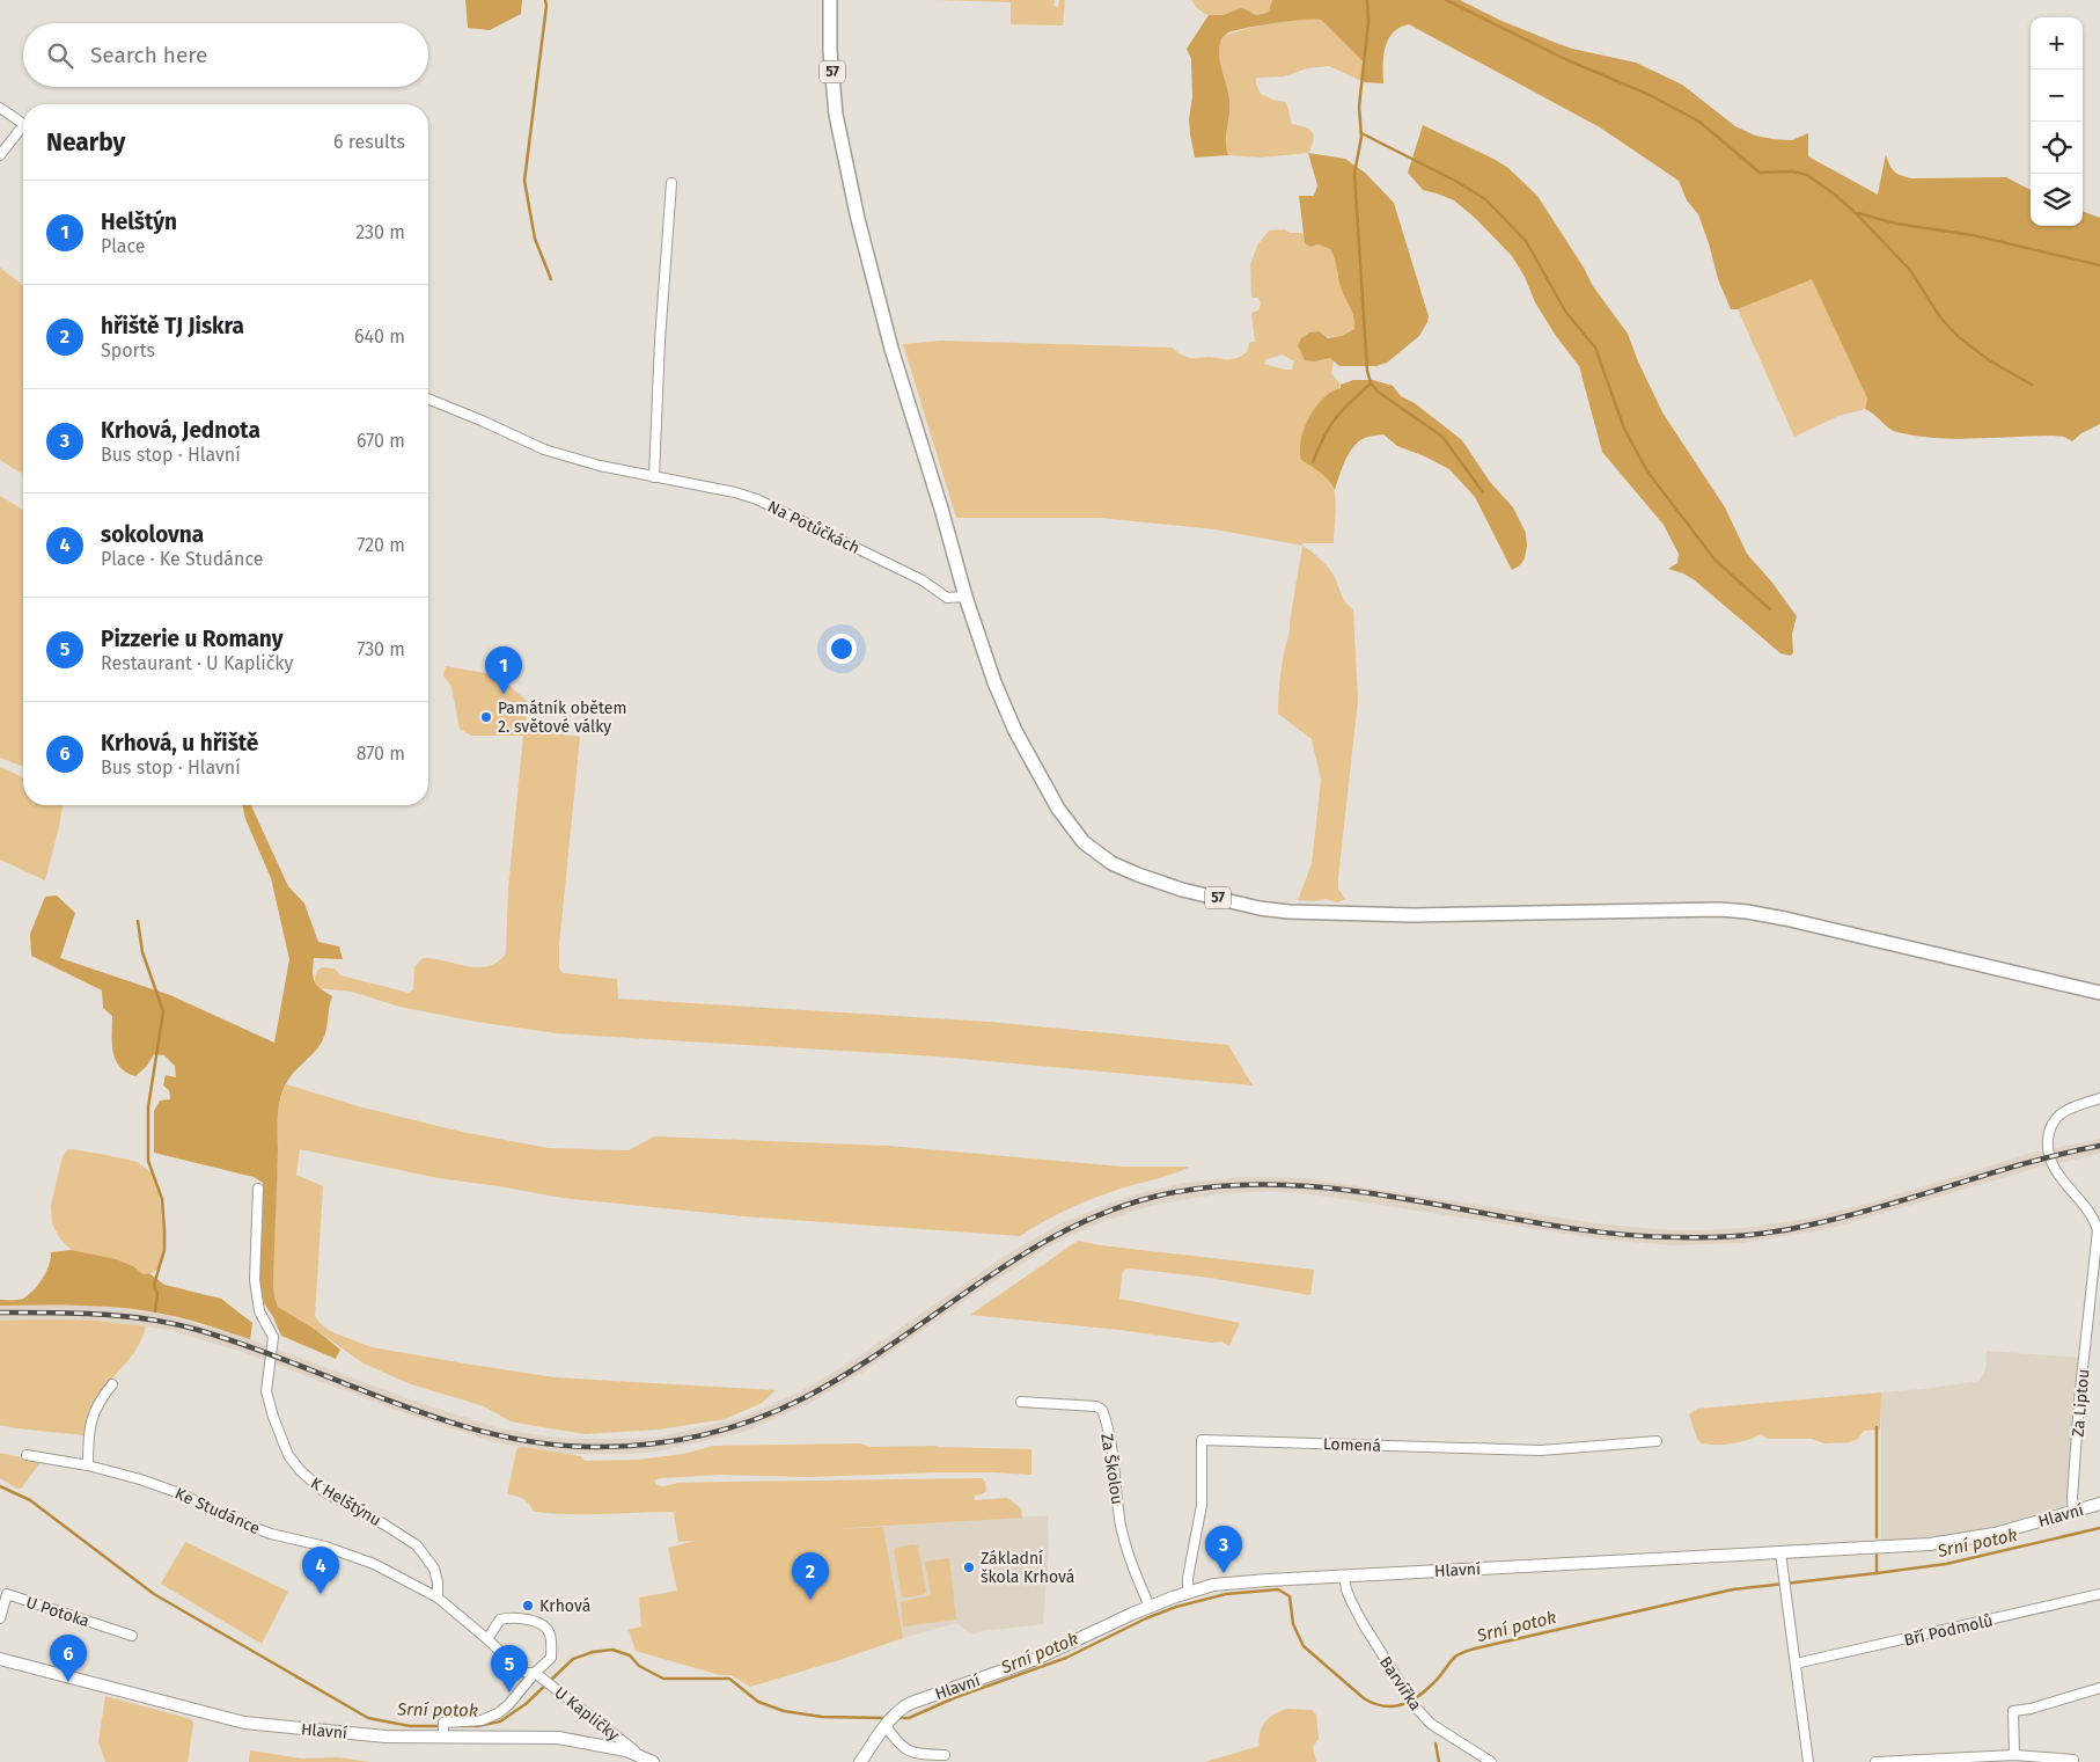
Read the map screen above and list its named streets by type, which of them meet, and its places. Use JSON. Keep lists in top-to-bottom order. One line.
{"streets":{"main road":["57"],"street":["Na Potůčkách","Za Liptou","Lomená","Za Školou","K Helštýnu","Ke Studánce","Hlavní","U Potoka","Bří Podmolů","Barvířka","U Kapličky"]},"crossings":[["57","Na Potůčkách"],["Za Liptou","Hlavní"],["Lomená","Hlavní"],["Za Školou","Hlavní"],["K Helštýnu","Ke Studánce"],["Ke Studánce","U Kapličky"],["Hlavní","Barvířka"],["Hlavní","U Kapličky"]],"water":["Srní potok"],"places":["Památník obětem 2. světové války","Základní škola Krhová","Krhová"],"page":{"map_buttons":["+","−"],"search":"Search here","heading":["Nearby","6 results"],"list":[{"mark":"1","name":"Helštýn","note":"Place","value":"230 m"},{"mark":"2","name":"hřiště TJ Jiskra","note":"Sports","value":"640 m"},{"mark":"3","name":"Krhová, Jednota","note":"Bus stop · Hlavní","value":"670 m"},{"mark":"4","name":"sokolovna","note":"Place · Ke Studánce","value":"720 m"},{"mark":"5","name":"Pizzerie u Romany","note":"Restaurant · U Kapličky","value":"730 m"},{"mark":"6","name":"Krhová, u hřiště","note":"Bus stop · Hlavní","value":"870 m"}],"pins":["1","3","4","2","6","5"]}}
